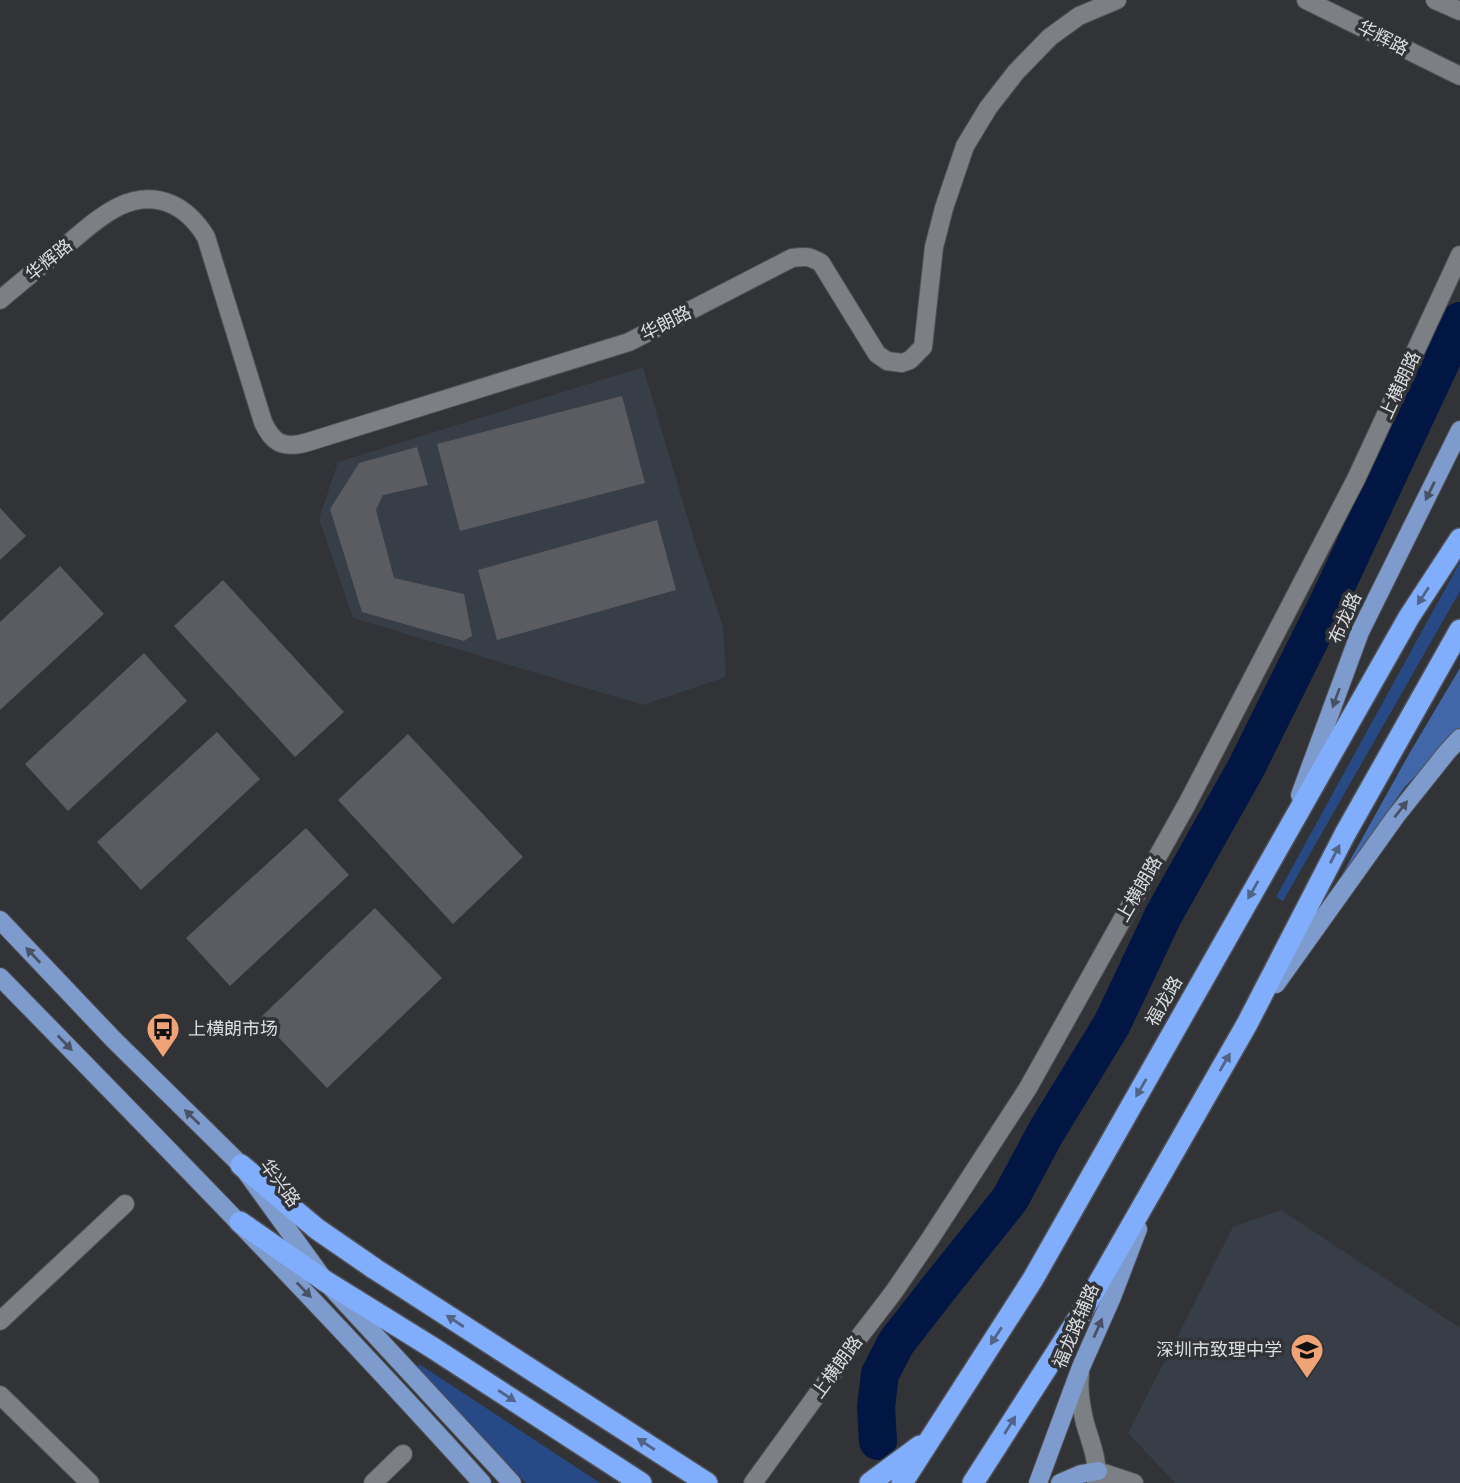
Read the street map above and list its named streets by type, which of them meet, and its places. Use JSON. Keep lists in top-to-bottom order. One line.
{"streets":{"highway":["福龙路"],"main road":["布龙路","华兴路","福龙路辅路"],"street":["华辉路","华朗路","上横朗路"]},"crossings":[["华辉路","华朗路"],["布龙路","福龙路"]],"one_way":["福龙路辅路"],"places":{"bus stop":["上横朗市场"],"school or university":["深圳市致理中学"]}}
